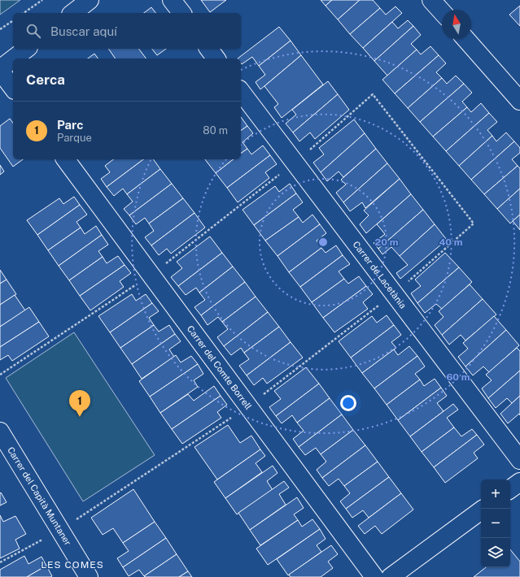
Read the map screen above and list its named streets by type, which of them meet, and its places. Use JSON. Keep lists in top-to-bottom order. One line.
{"streets":{"street":["Carrer de Lacetània","Carrer del Comte Borrell","Carrer del Capità Muntaner"]},"districts":["LES COMES"],"north":"top","page":{"search":"Buscar aquí","heading":"Cerca","list":[{"mark":"1","name":"Parc","note":"Parque","value":"80 m"}],"pins":"1","map_buttons":["+","−"]},"rings":["20 m","40 m","60 m"]}
